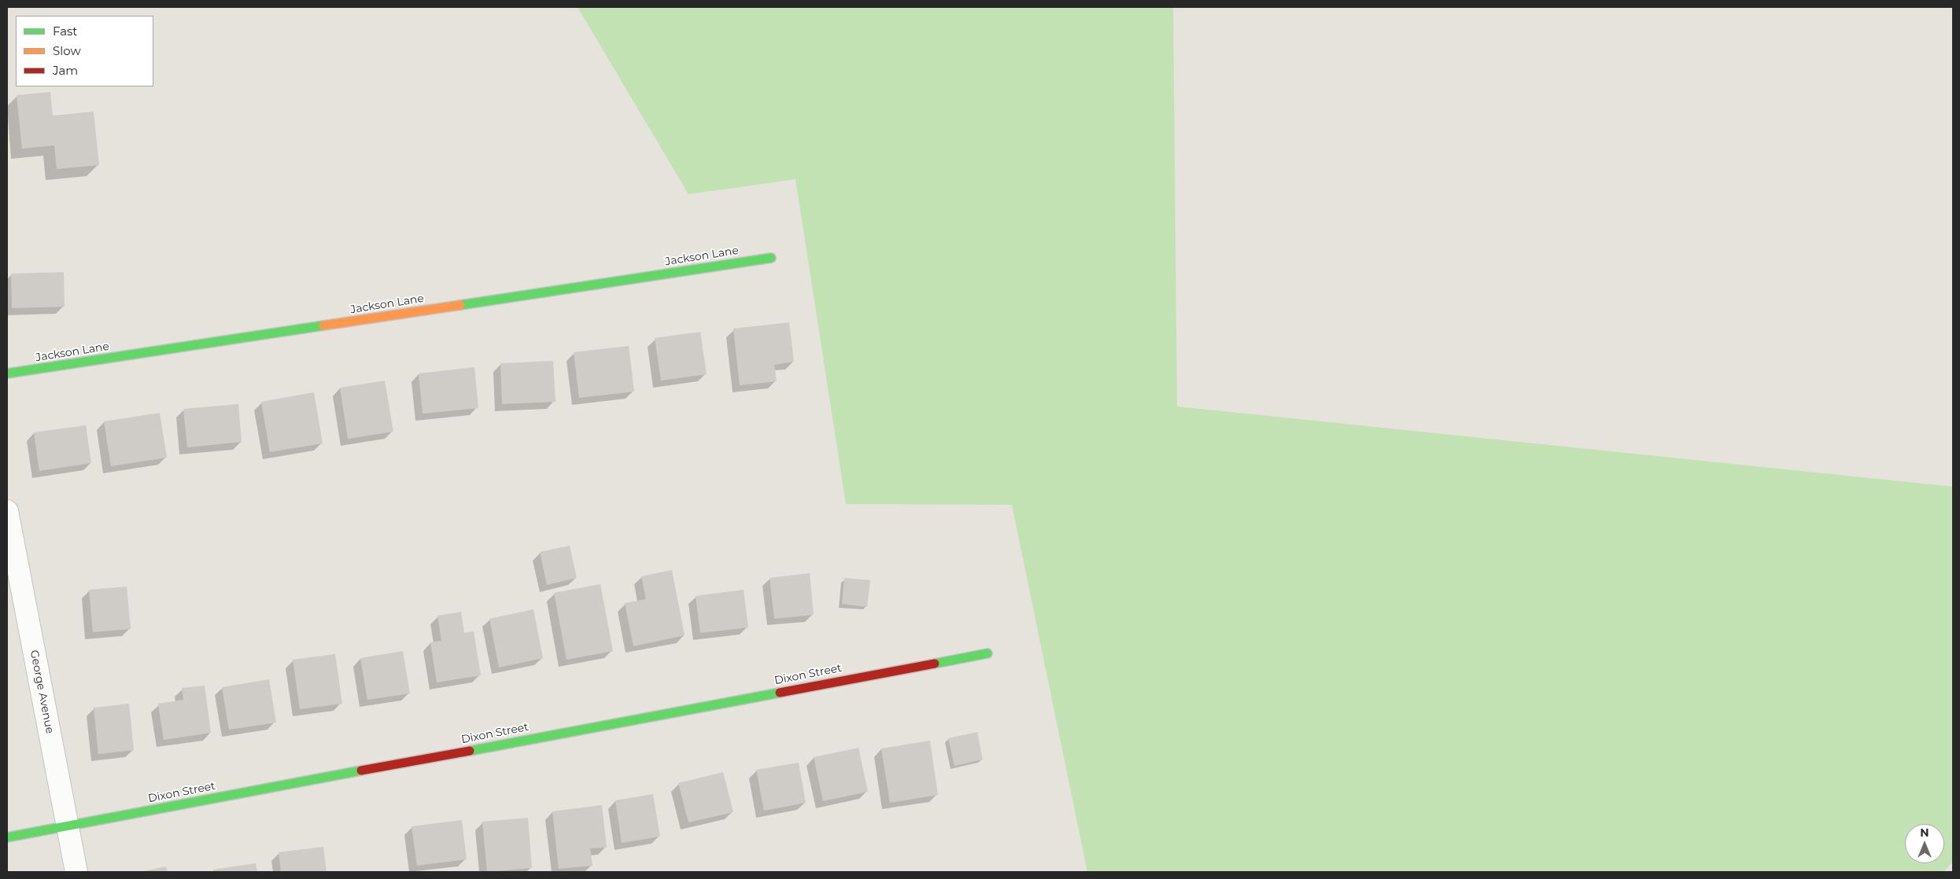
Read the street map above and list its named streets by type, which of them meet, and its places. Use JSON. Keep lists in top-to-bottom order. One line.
{"streets":{"street":["Jackson Lane","Dixon Street","George Avenue"]},"crossings":[["Dixon Street","George Avenue"]],"legend":["Fast","Slow","Jam"],"north":"top"}
